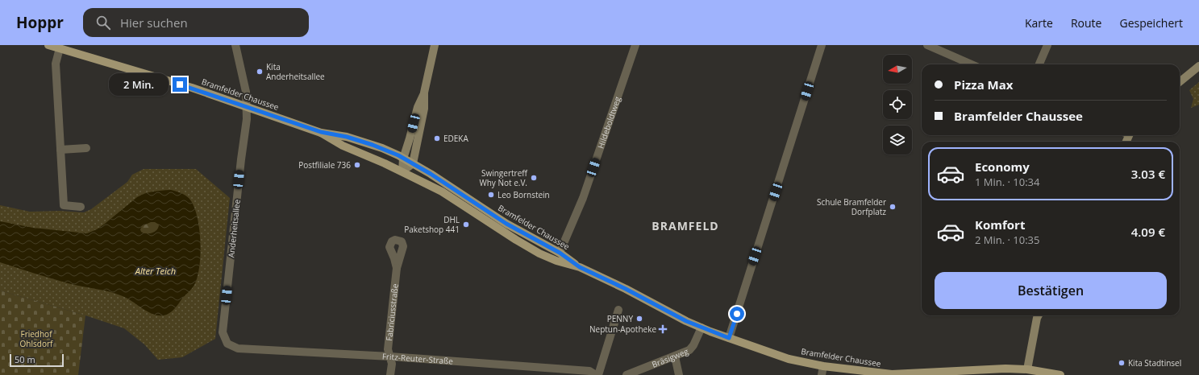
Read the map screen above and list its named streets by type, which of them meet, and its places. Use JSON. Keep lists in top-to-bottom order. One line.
{"streets":{"main road":["Bramfelder Chaussee"],"street":["Hildeboldtweg","Anderheitsallee","Fabriciusstraße","Bräsigweg","Fritz-Reuter-Straße"]},"crossings":[["Bramfelder Chaussee","Hildeboldtweg"],["Bramfelder Chaussee","Anderheitsallee"],["Bramfelder Chaussee","Bräsigweg"],["Anderheitsallee","Fritz-Reuter-Straße"],["Fabriciusstraße","Fritz-Reuter-Straße"]],"districts":["BRAMFELD"],"water":["Alter Teich"],"parks":["Friedhof Ohlsdorf"],"places":{"other":["Kita Anderheitsallee","EDEKA","Postfiliale 736","Swingertreff Why Not e.V.","Leo Bornstein","Schule Bramfelder Dorfplatz","DHL Paketshop 441","PENNY","Kita Stadtinsel"],"health":["Neptun-Apotheke"]},"scale_bar":"50 m","north":"left","page":{"header":"Hoppr","search":"Hier suchen","nav":["Karte","Route","Gespeichert"],"banner":["Pizza Max","Bramfelder Chaussee"],"bubble":"2 Min.","list":[{"name":"Economy","note":"1 Min. · 10:34","value":"3.03 €"},{"name":"Komfort","note":"2 Min. · 10:35","value":"4.09 €"}],"buttons":"Bestätigen","scale":"50 m"}}
